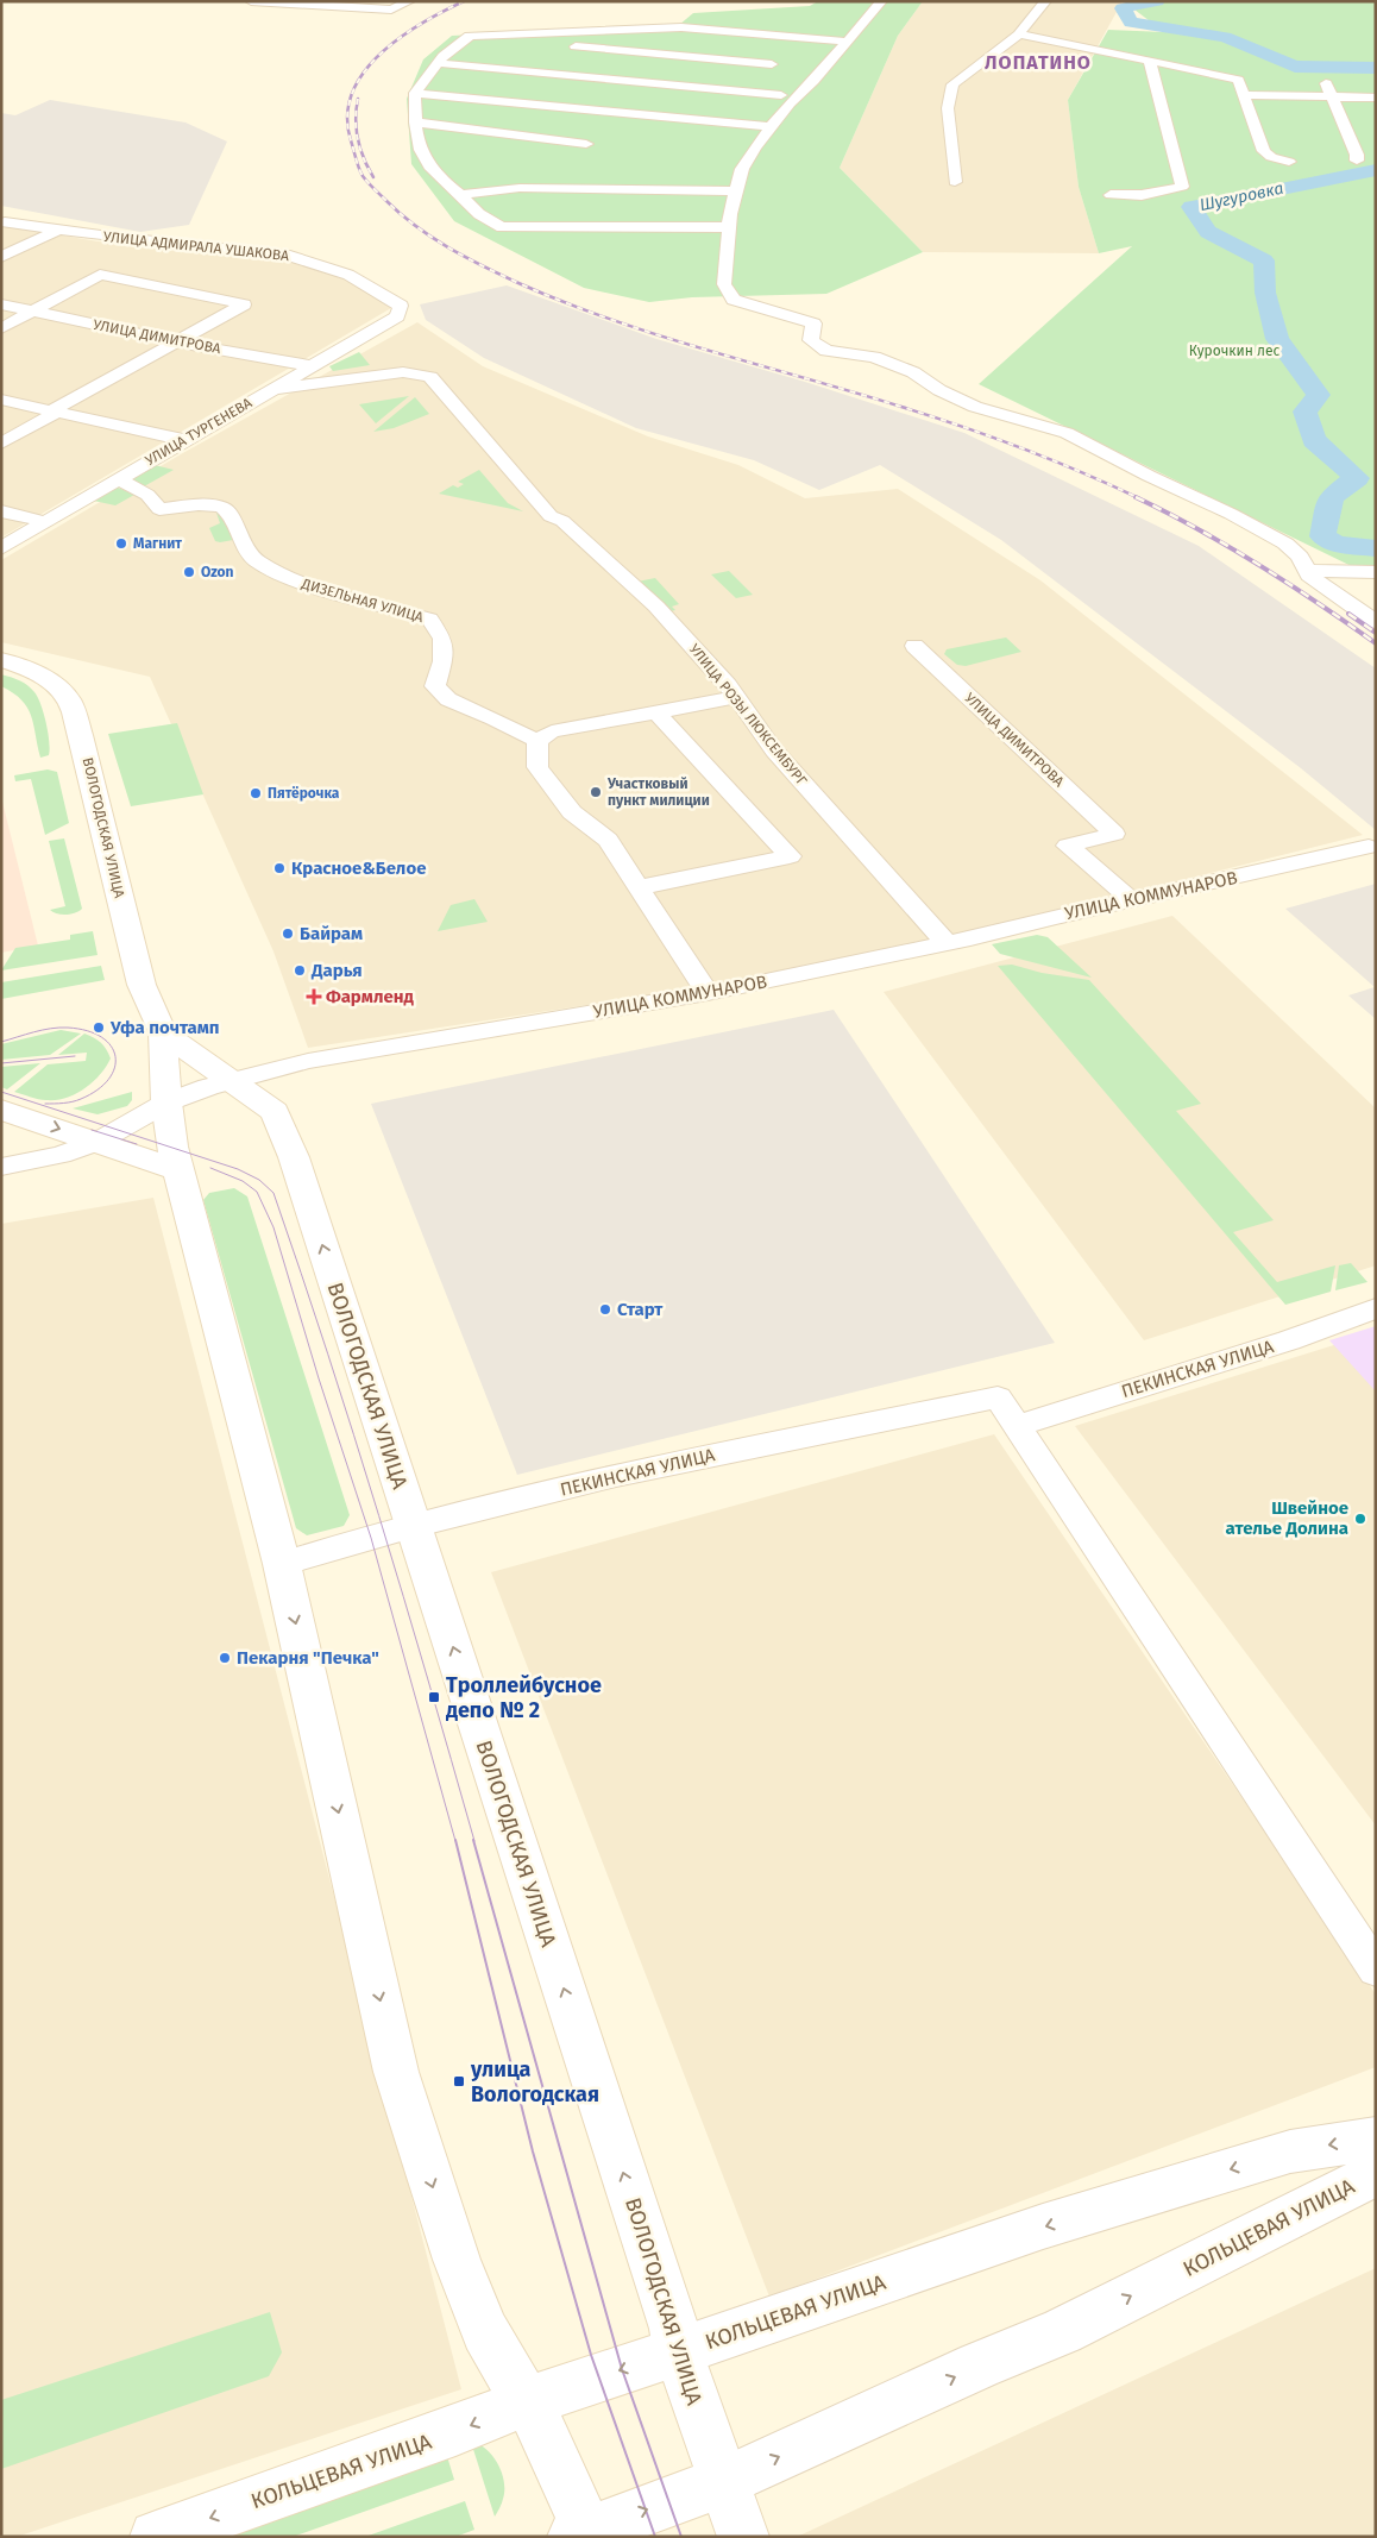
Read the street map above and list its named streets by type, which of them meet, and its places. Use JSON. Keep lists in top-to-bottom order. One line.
{"streets":{"main road":["ВОЛОГОДСКАЯ УЛИЦА","КОЛЬЦЕВАЯ УЛИЦА"],"street":["УЛИЦА АДМИРАЛА УШАКОВА","УЛИЦА ДИМИТРОВА","УЛИЦА ТУРГЕНЕВА","ДИЗЕЛЬНАЯ УЛИЦА","УЛИЦА РОЗЫ ЛЮКСЕМБУРГ","УЛИЦА КОММУНАРОВ","ПЕКИНСКАЯ УЛИЦА"]},"crossings":[["УЛИЦА АДМИРАЛА УШАКОВА","УЛИЦА ТУРГЕНЕВА"],["УЛИЦА ДИМИТРОВА","УЛИЦА ТУРГЕНЕВА"],["УЛИЦА ДИМИТРОВА","УЛИЦА КОММУНАРОВ"],["УЛИЦА ТУРГЕНЕВА","ДИЗЕЛЬНАЯ УЛИЦА"],["УЛИЦА ТУРГЕНЕВА","УЛИЦА РОЗЫ ЛЮКСЕМБУРГ"],["УЛИЦА РОЗЫ ЛЮКСЕМБУРГ","УЛИЦА КОММУНАРОВ"],["ВОЛОГОДСКАЯ УЛИЦА","УЛИЦА КОММУНАРОВ"],["ВОЛОГОДСКАЯ УЛИЦА","ПЕКИНСКАЯ УЛИЦА"],["ВОЛОГОДСКАЯ УЛИЦА","КОЛЬЦЕВАЯ УЛИЦА"]],"districts":["ЛОПАТИНО"],"water":["Шугуровка"],"parks":["Курочкин лес"],"places":{"other":["Магнит","Ozon","Участковый пункт милиции","Пятёрочка","Красное&Белое","Байрам","Дарья","Уфа почтамп","Старт","Швейное ателье Долина","Пекарня \"Печка\""],"health":["Фармленд"],"transit":["Троллейбусное депо № 2","улица Вологодская"]}}
